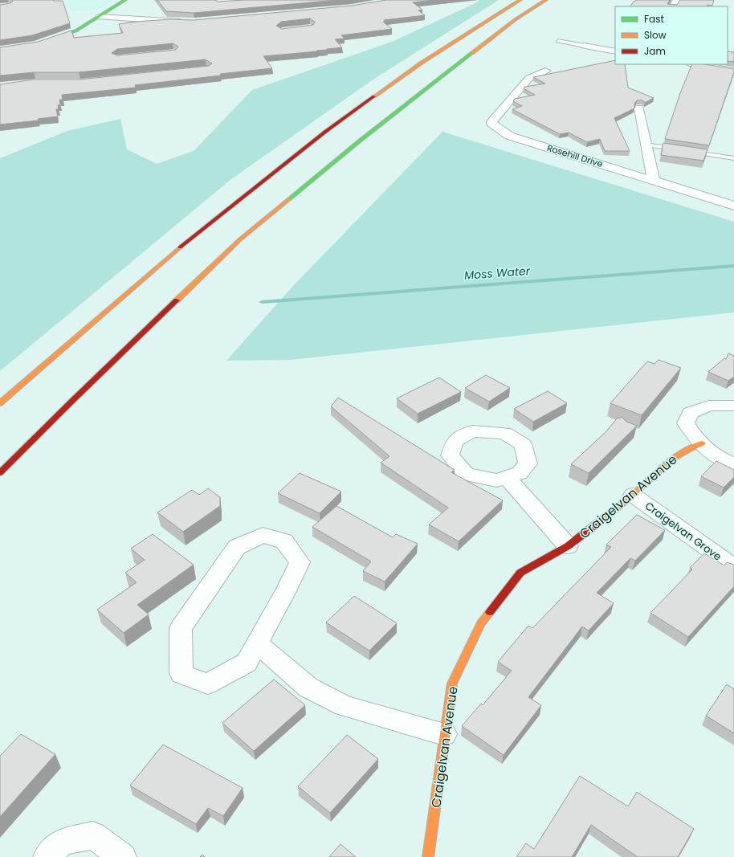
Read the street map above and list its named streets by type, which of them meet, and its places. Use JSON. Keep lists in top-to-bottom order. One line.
{"streets":{"main road":["Craigelvan Avenue"],"street":["Rosehill Drive","Craigelvan Grove"]},"crossings":[["Craigelvan Avenue","Craigelvan Grove"]],"water":["Moss Water"],"legend":["Fast","Slow","Jam"]}
